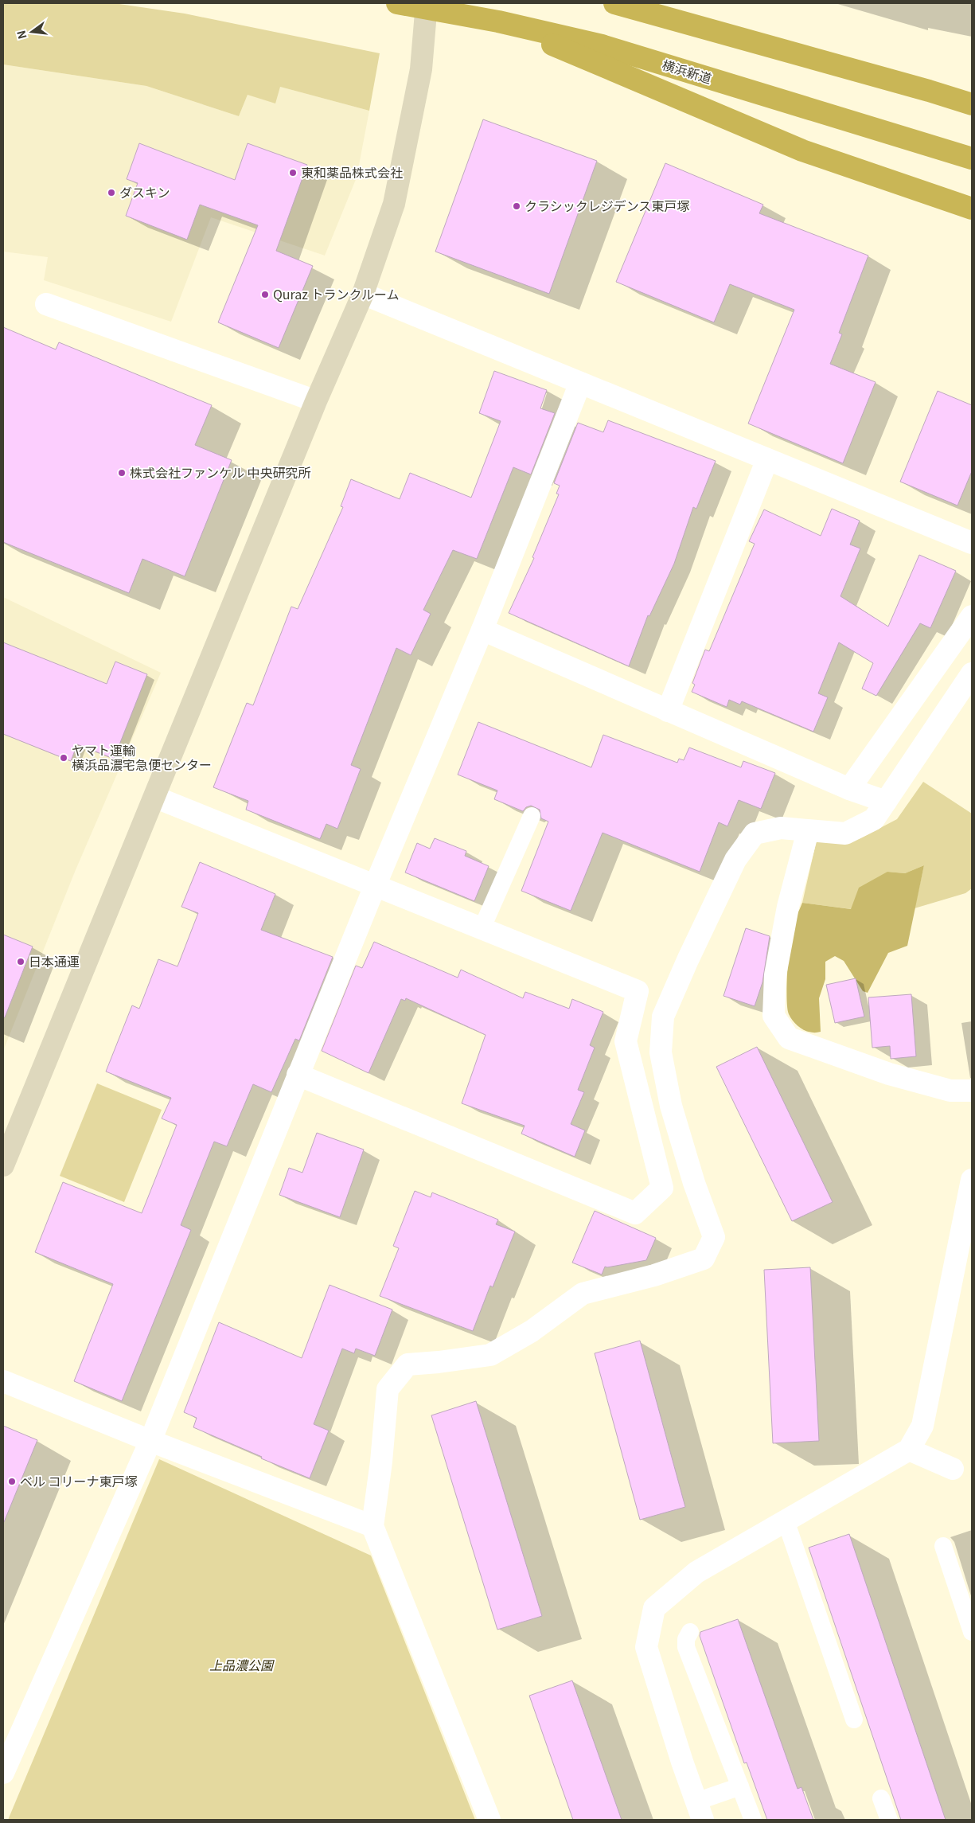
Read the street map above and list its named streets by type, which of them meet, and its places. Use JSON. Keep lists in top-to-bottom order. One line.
{"streets":{"highway":["横浜新道"]},"parks":["上品濃公園"],"places":["東和薬品株式会社","ダスキン","クラシックレジデンス東戸塚","Quraz トランクルーム","株式会社ファンケル 中央研究所","ヤマト運輸 横浜品濃宅急便センター","日本通運","ベル コリーナ東戸塚"],"north":"left"}
